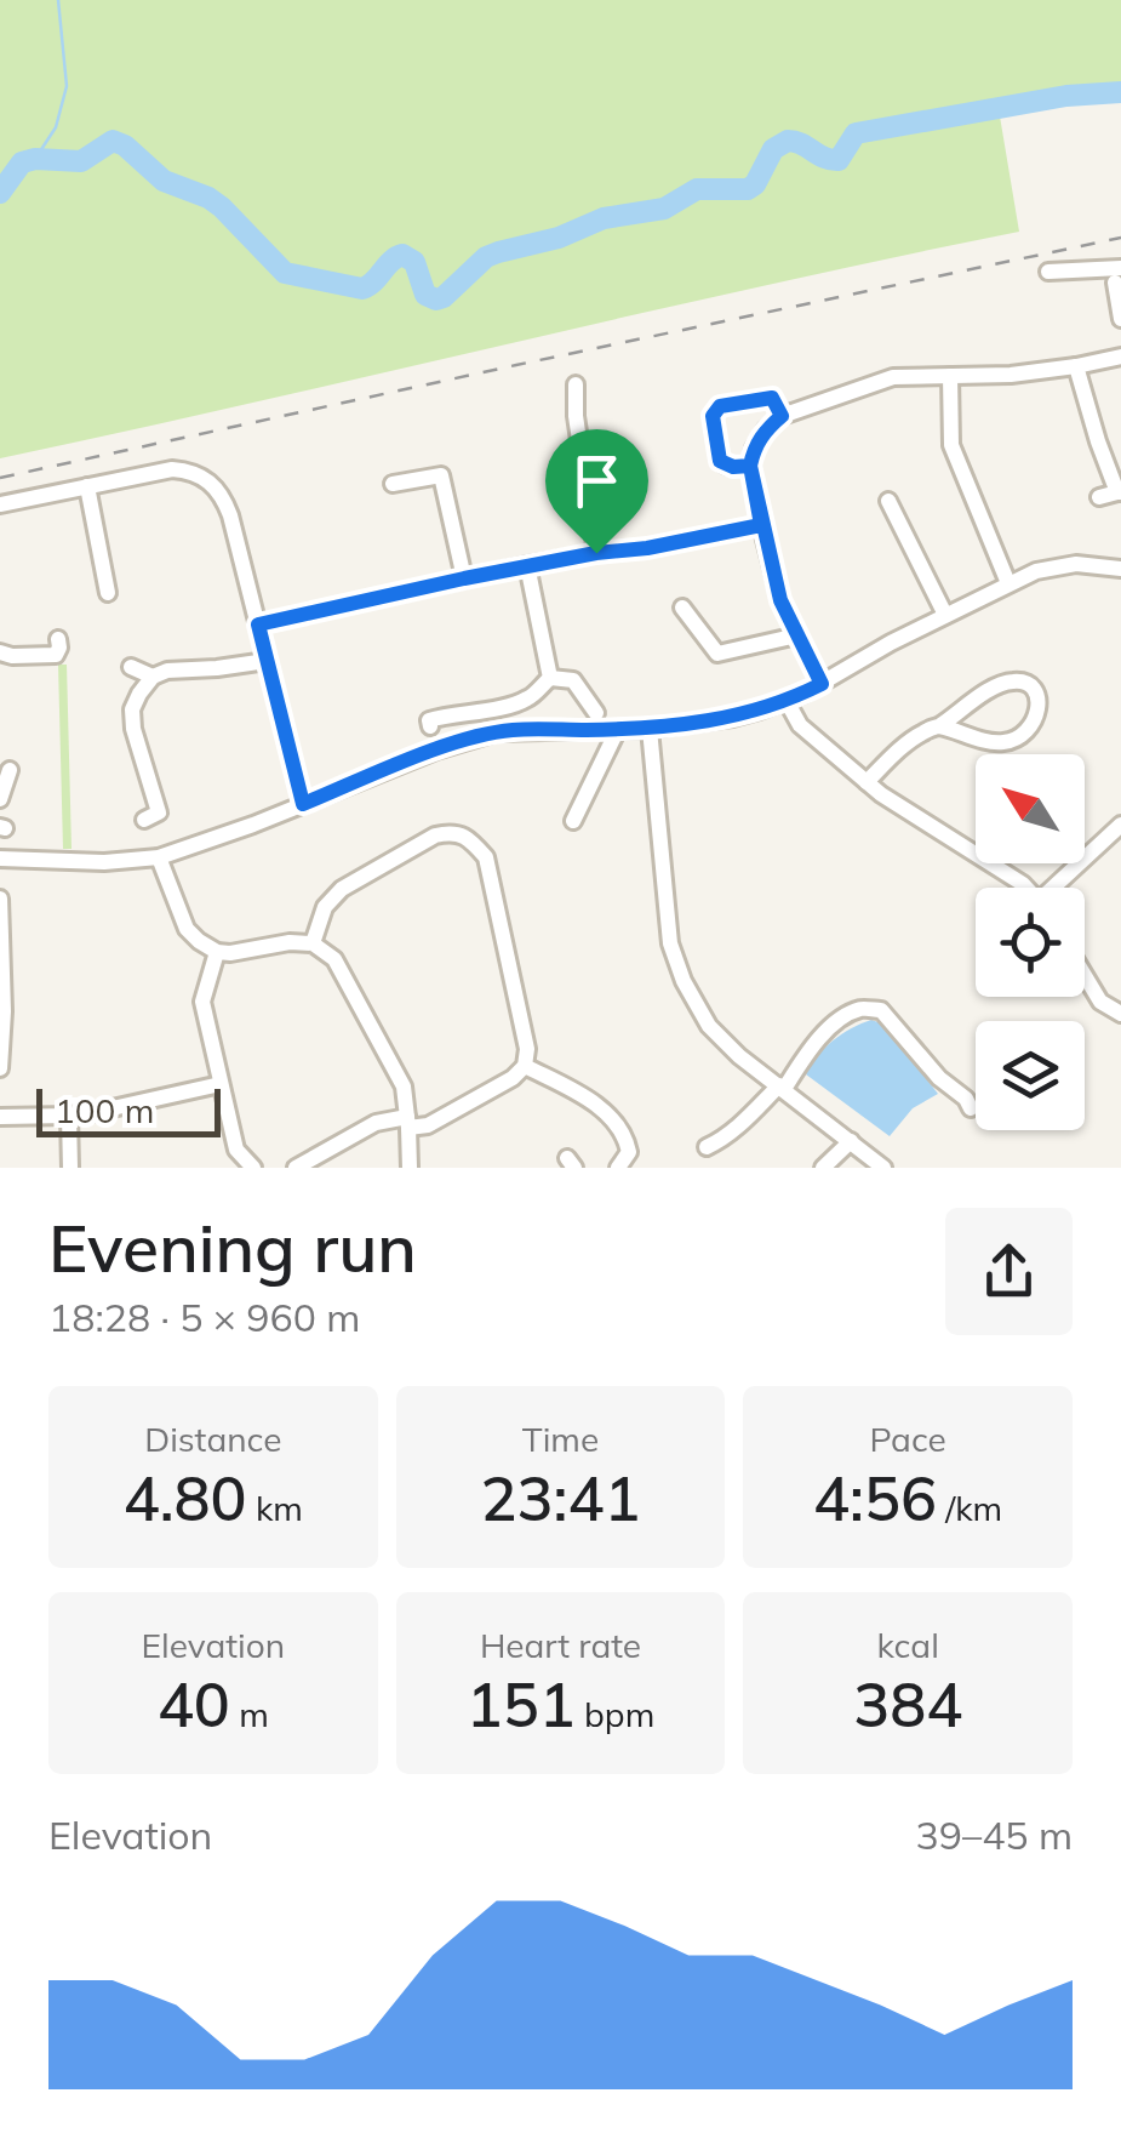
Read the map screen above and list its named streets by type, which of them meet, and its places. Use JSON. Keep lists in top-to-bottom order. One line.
{"scale_bar":"100 m","north":"top left","page":{"scale":"100 m","heading":["Evening run","18:28 · 5 × 960 m"],"stats":[["Distance","4.80 km"],["Time","23:41"],["Pace","4:56 /km"],["Elevation","40 m"],["Heart rate","151 bpm"],["kcal","384"]],"chart":["Elevation","39–45 m"]}}
